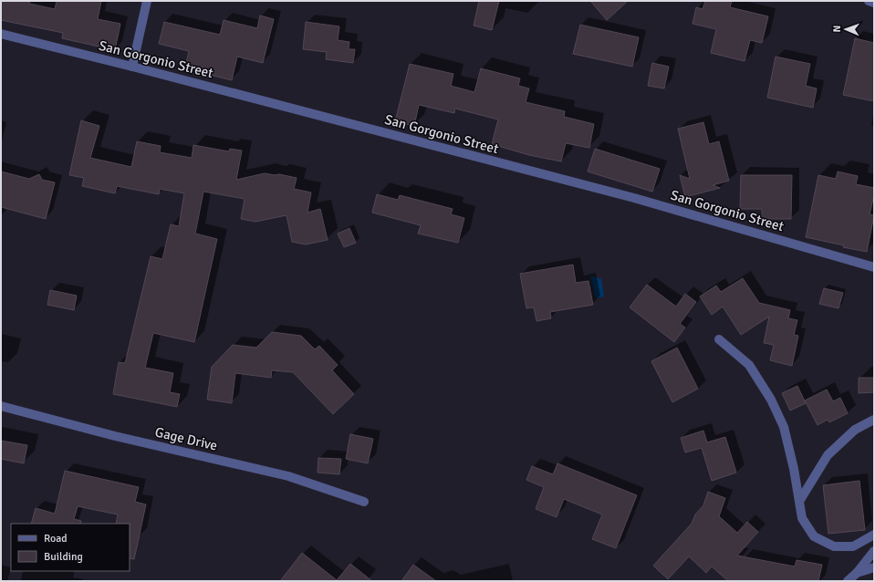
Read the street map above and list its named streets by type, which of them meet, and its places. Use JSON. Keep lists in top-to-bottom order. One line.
{"streets":{"street":["San Gorgonio Street","Gage Drive"]},"legend":["Road","Building"],"north":"left"}
